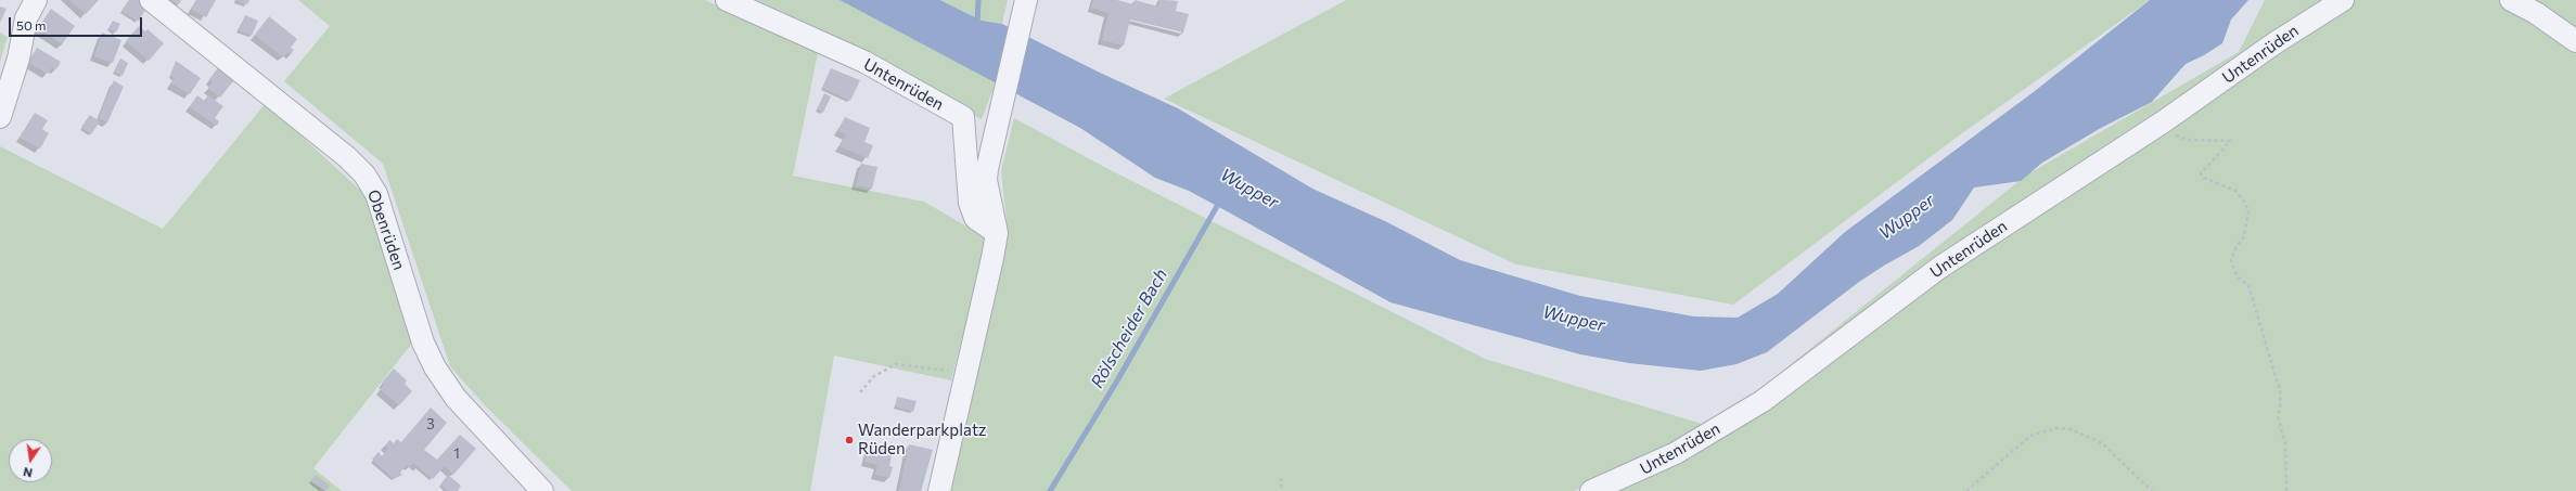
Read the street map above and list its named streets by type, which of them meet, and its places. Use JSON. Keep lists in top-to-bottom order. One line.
{"streets":{"street":["Untenrüden","Obenrüden"]},"water":["Wupper","Rölscheider Bach"],"places":["Wanderparkplatz Rüden"],"house_numbers":["3","1"],"scale_bar":"50 m","north":"bottom"}
